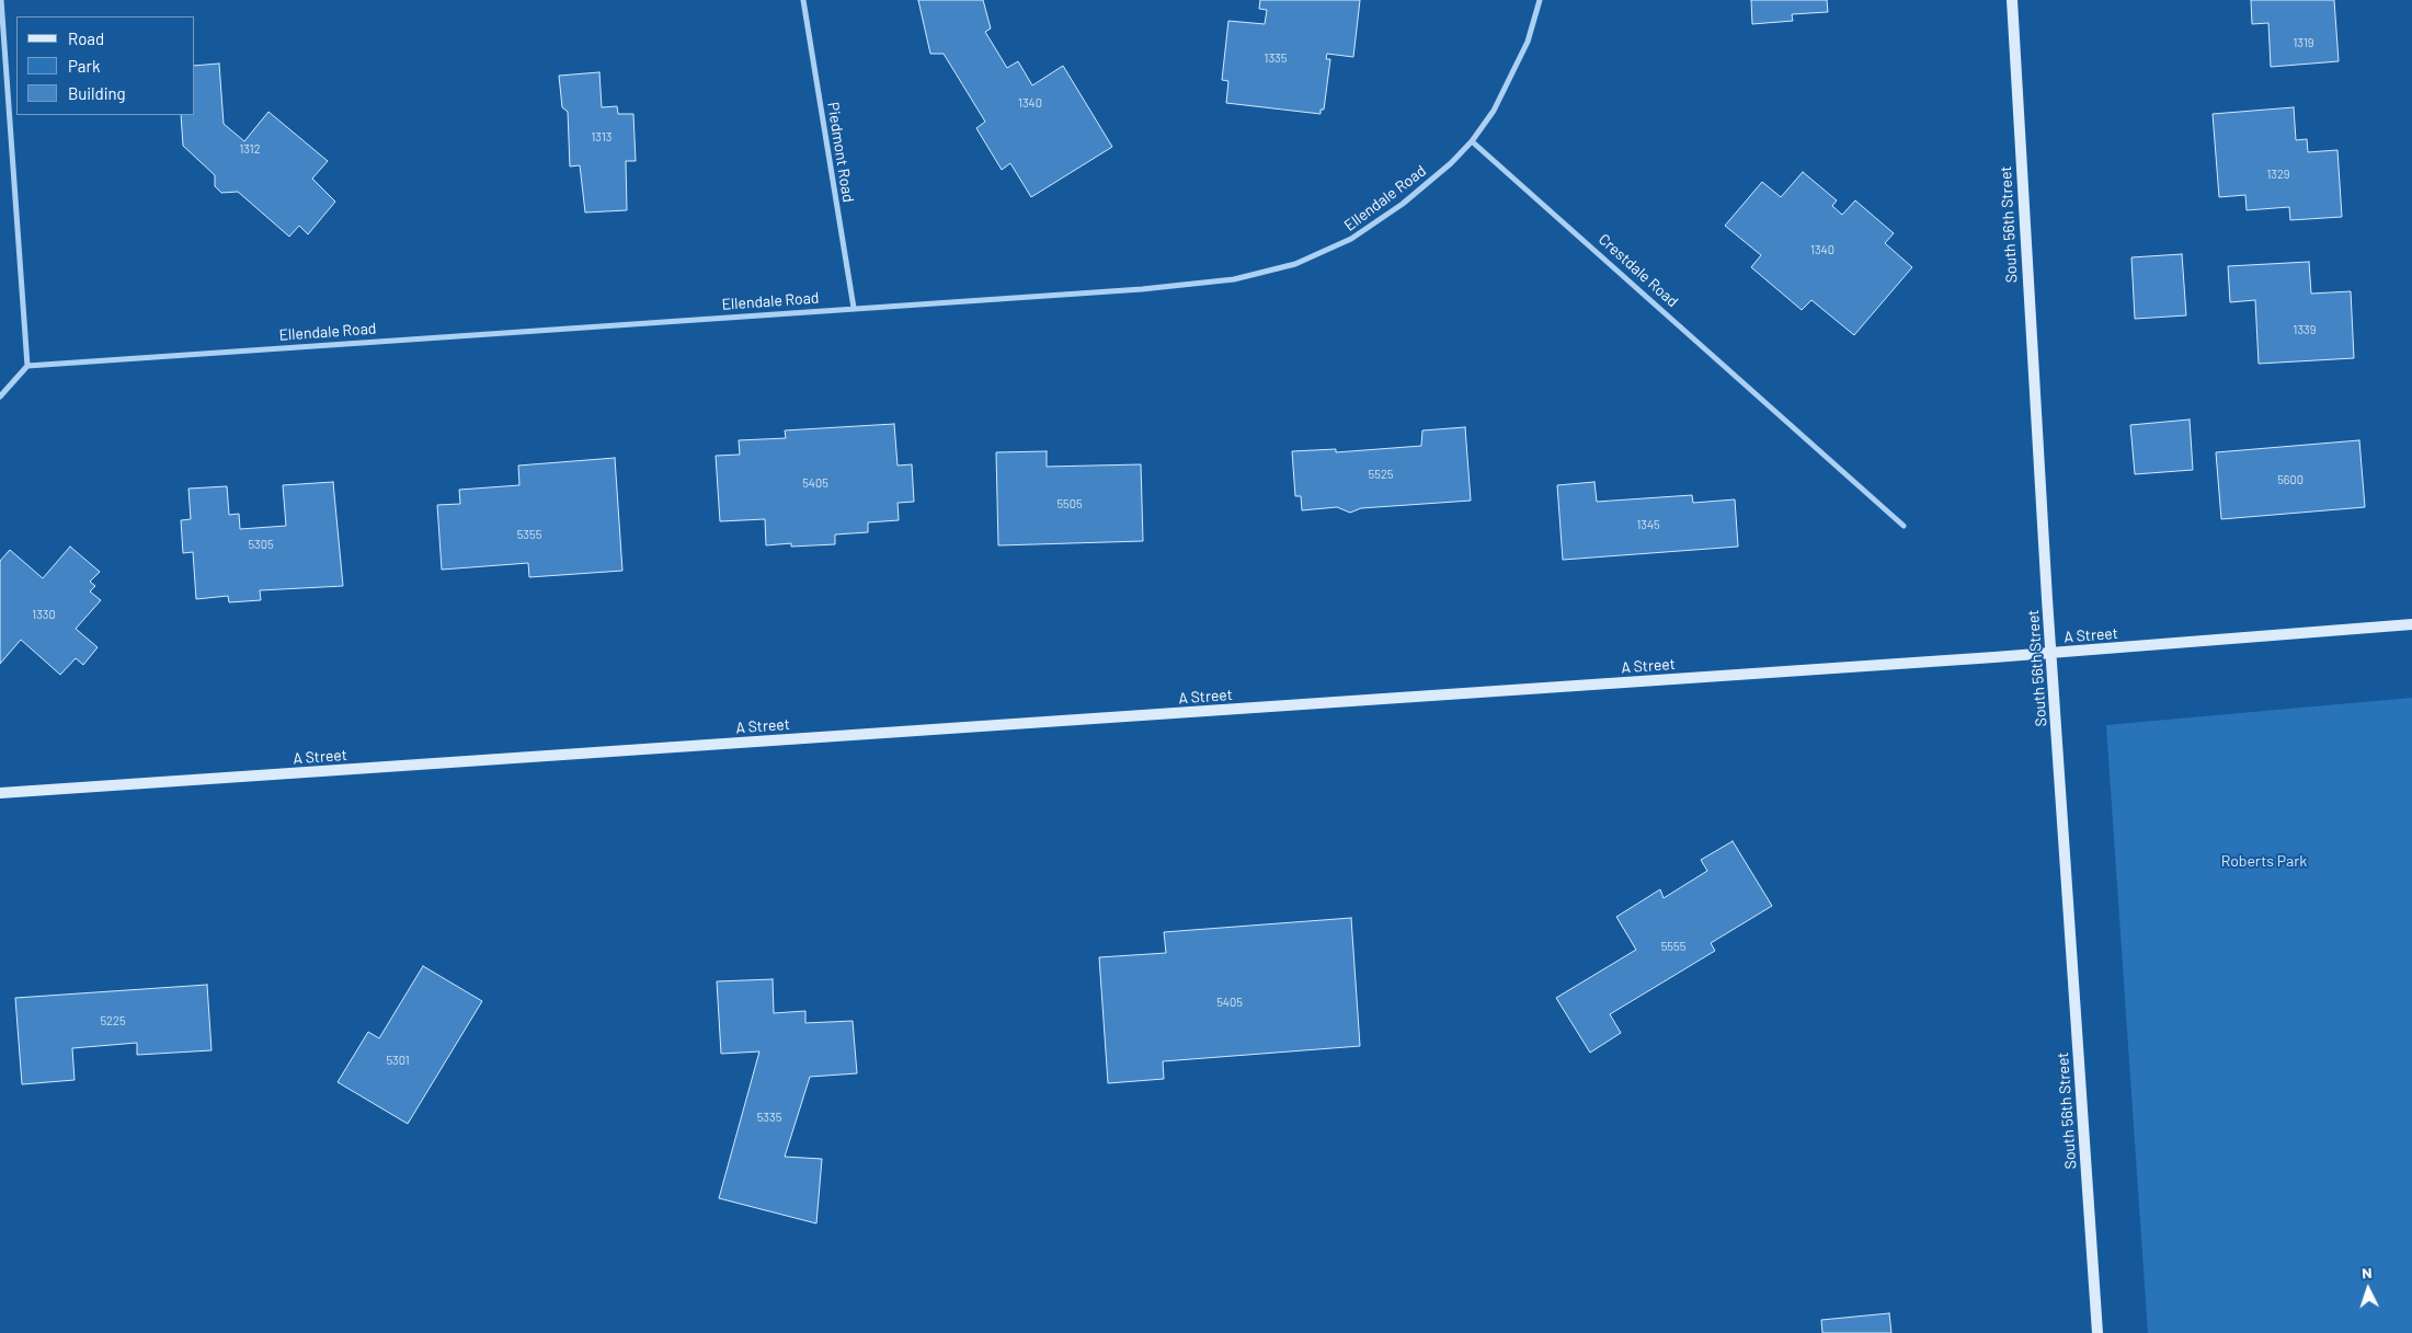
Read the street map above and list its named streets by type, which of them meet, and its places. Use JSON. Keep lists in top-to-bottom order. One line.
{"streets":{"main road":["South 56th Street","A Street"],"street":["Piedmont Road","Ellendale Road","Crestdale Road"]},"crossings":[["Piedmont Road","Ellendale Road"],["Ellendale Road","Crestdale Road"],["South 56th Street","A Street"]],"parks":["Roberts Park"],"house_numbers":["1319","1335","1340","1313","1312","1329","1340","1339","5525","5600","5405","5505","1345","5355","5305","1330","5555","5405","5225","5301","5335"],"legend":["Road","Park","Building"],"north":"top"}
